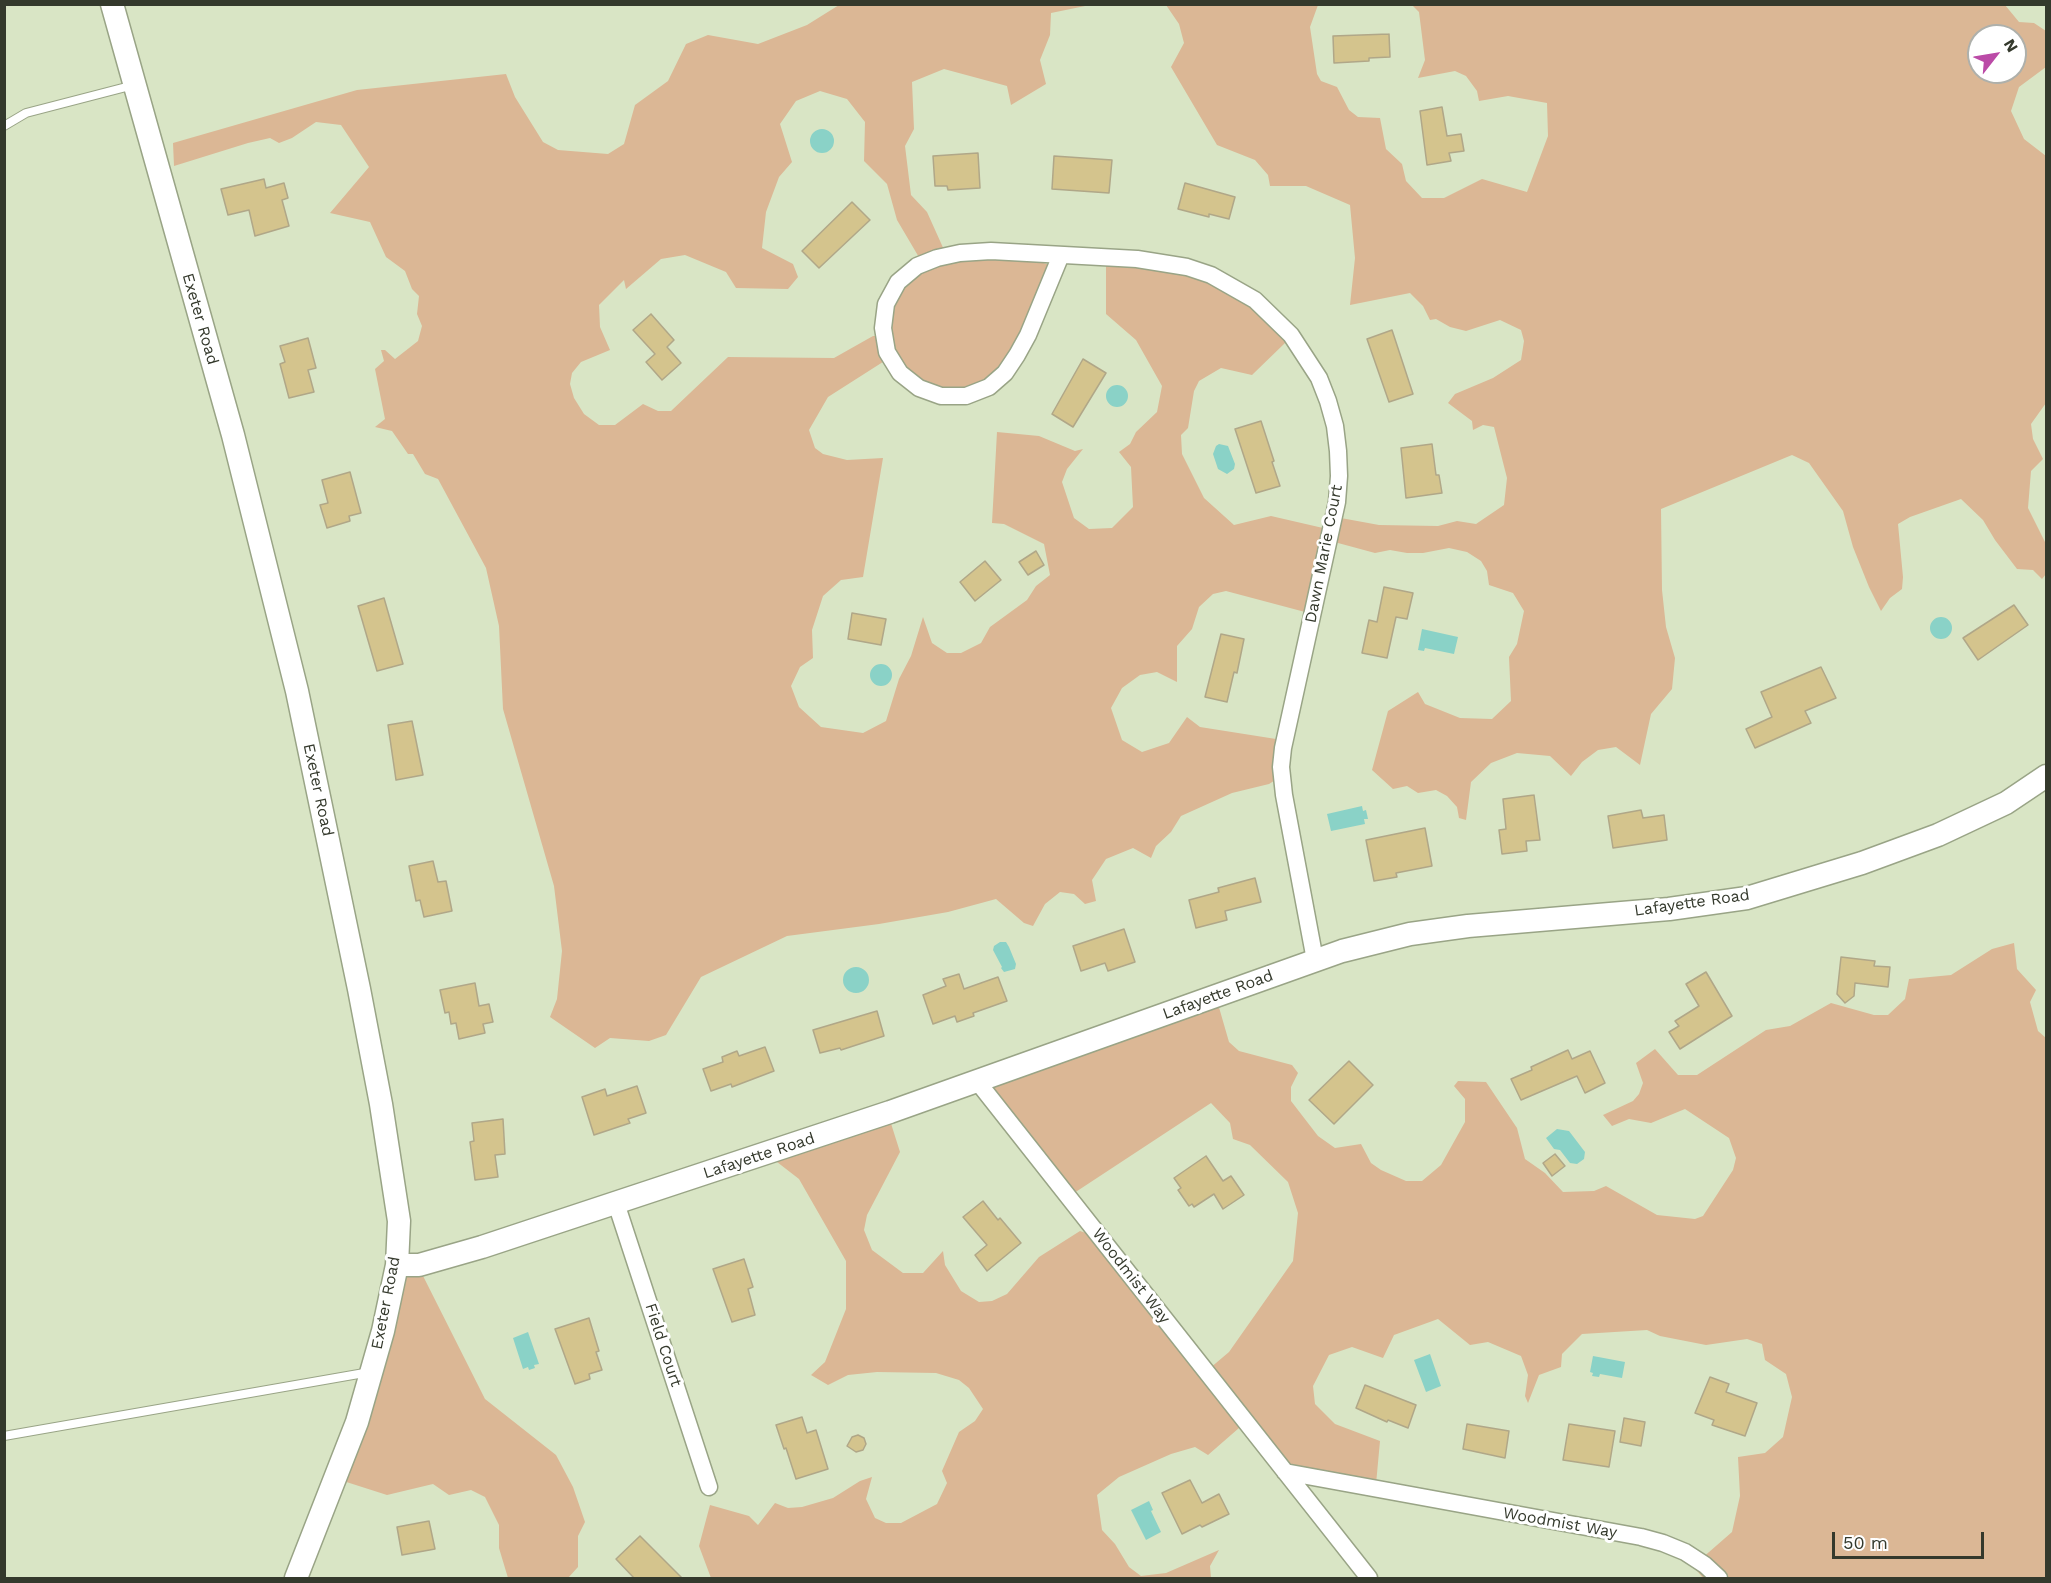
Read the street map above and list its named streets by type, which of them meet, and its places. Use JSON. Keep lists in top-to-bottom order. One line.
{"streets":{"street":["Exeter Road","Dawn Marie Court","Lafayette Road","Woodmist Way","Field Court"]},"crossings":[["Exeter Road","Lafayette Road"],["Dawn Marie Court","Lafayette Road"],["Lafayette Road","Woodmist Way"],["Lafayette Road","Field Court"]],"scale_bar":"50 m","north":"top right"}
